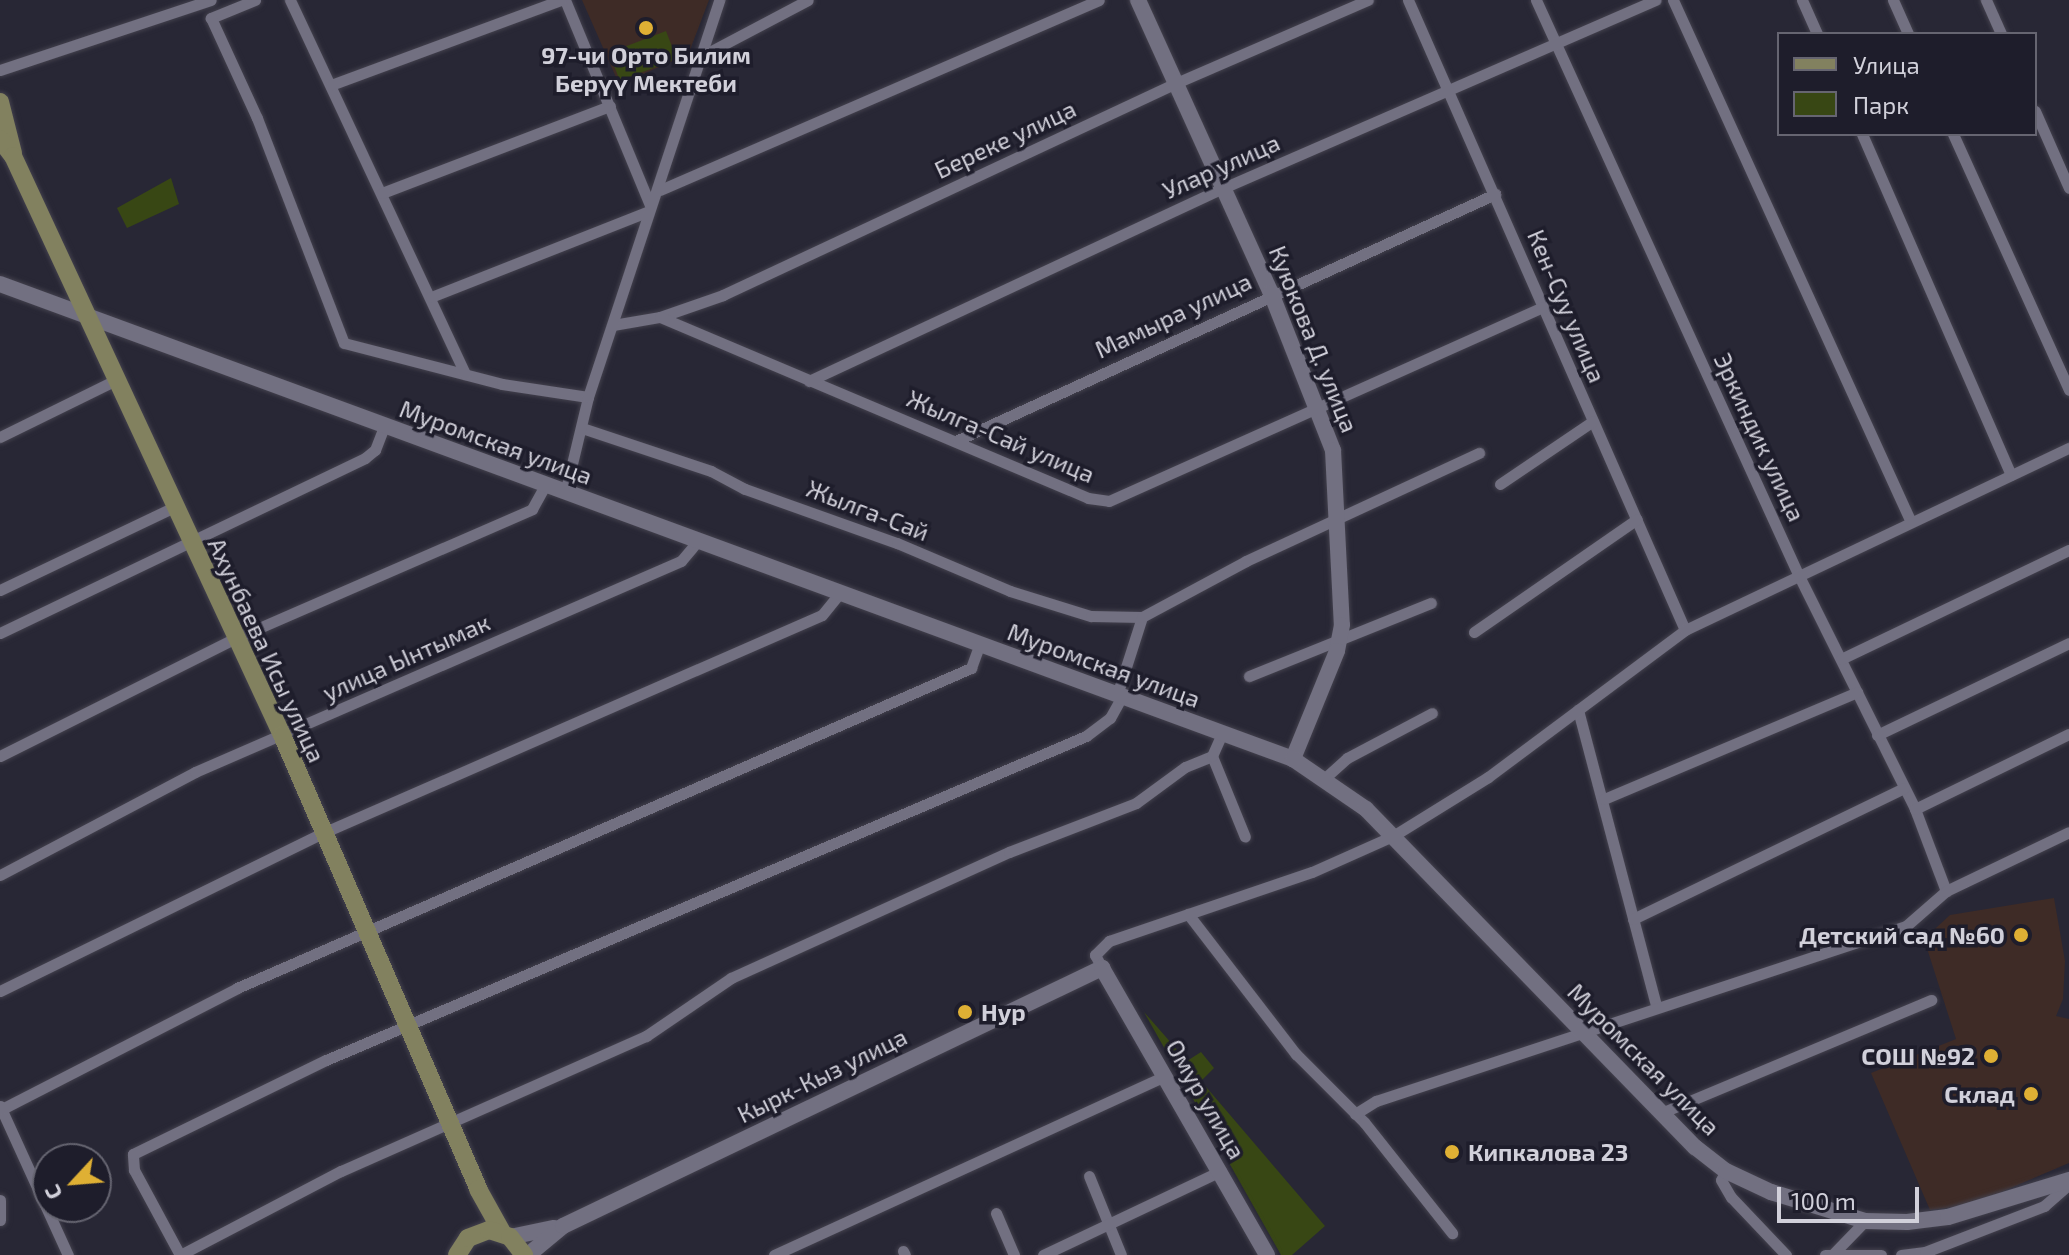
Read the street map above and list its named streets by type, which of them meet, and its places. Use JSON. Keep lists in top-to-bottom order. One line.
{"streets":{"main road":["Ахунбаева Исы улица"],"street":["Береке улица","Улар улица","Кен-Суу улица","Мамыра улица","Куюкова Д. улица","Жылга-Сай улица","Эркиндик улица","Муромская улица","Жылга-Сай","улица Ынтымак","Кырк-Кыз улица","Омур улица"]},"crossings":[["Береке улица","Куюкова Д. улица"],["Береке улица","Жылга-Сай улица"],["Улар улица","Кен-Суу улица"],["Улар улица","Куюкова Д. улица"],["Улар улица","Жылга-Сай улица"],["Улар улица","Эркиндик улица"],["Кен-Суу улица","Мамыра улица"],["Кен-Суу улица","Жылга-Сай улица"],["Мамыра улица","Куюкова Д. улица"],["Мамыра улица","Жылга-Сай улица"],["Куюкова Д. улица","Жылга-Сай улица"],["Куюкова Д. улица","Муромская улица"],["Муромская улица","Ахунбаева Исы улица"],["Муромская улица","улица Ынтымак"],["Ахунбаева Исы улица","улица Ынтымак"],["Ахунбаева Исы улица","Кырк-Кыз улица"],["Кырк-Кыз улица","Омур улица"]],"places":["97-чи Орто Билим Берүү Мектеби","Детский сад №60","Нур","СОШ №92","Склад","Кипкалова 23"],"legend":["Улица","Парк"],"scale_bar":"100 m","north":"bottom left"}
